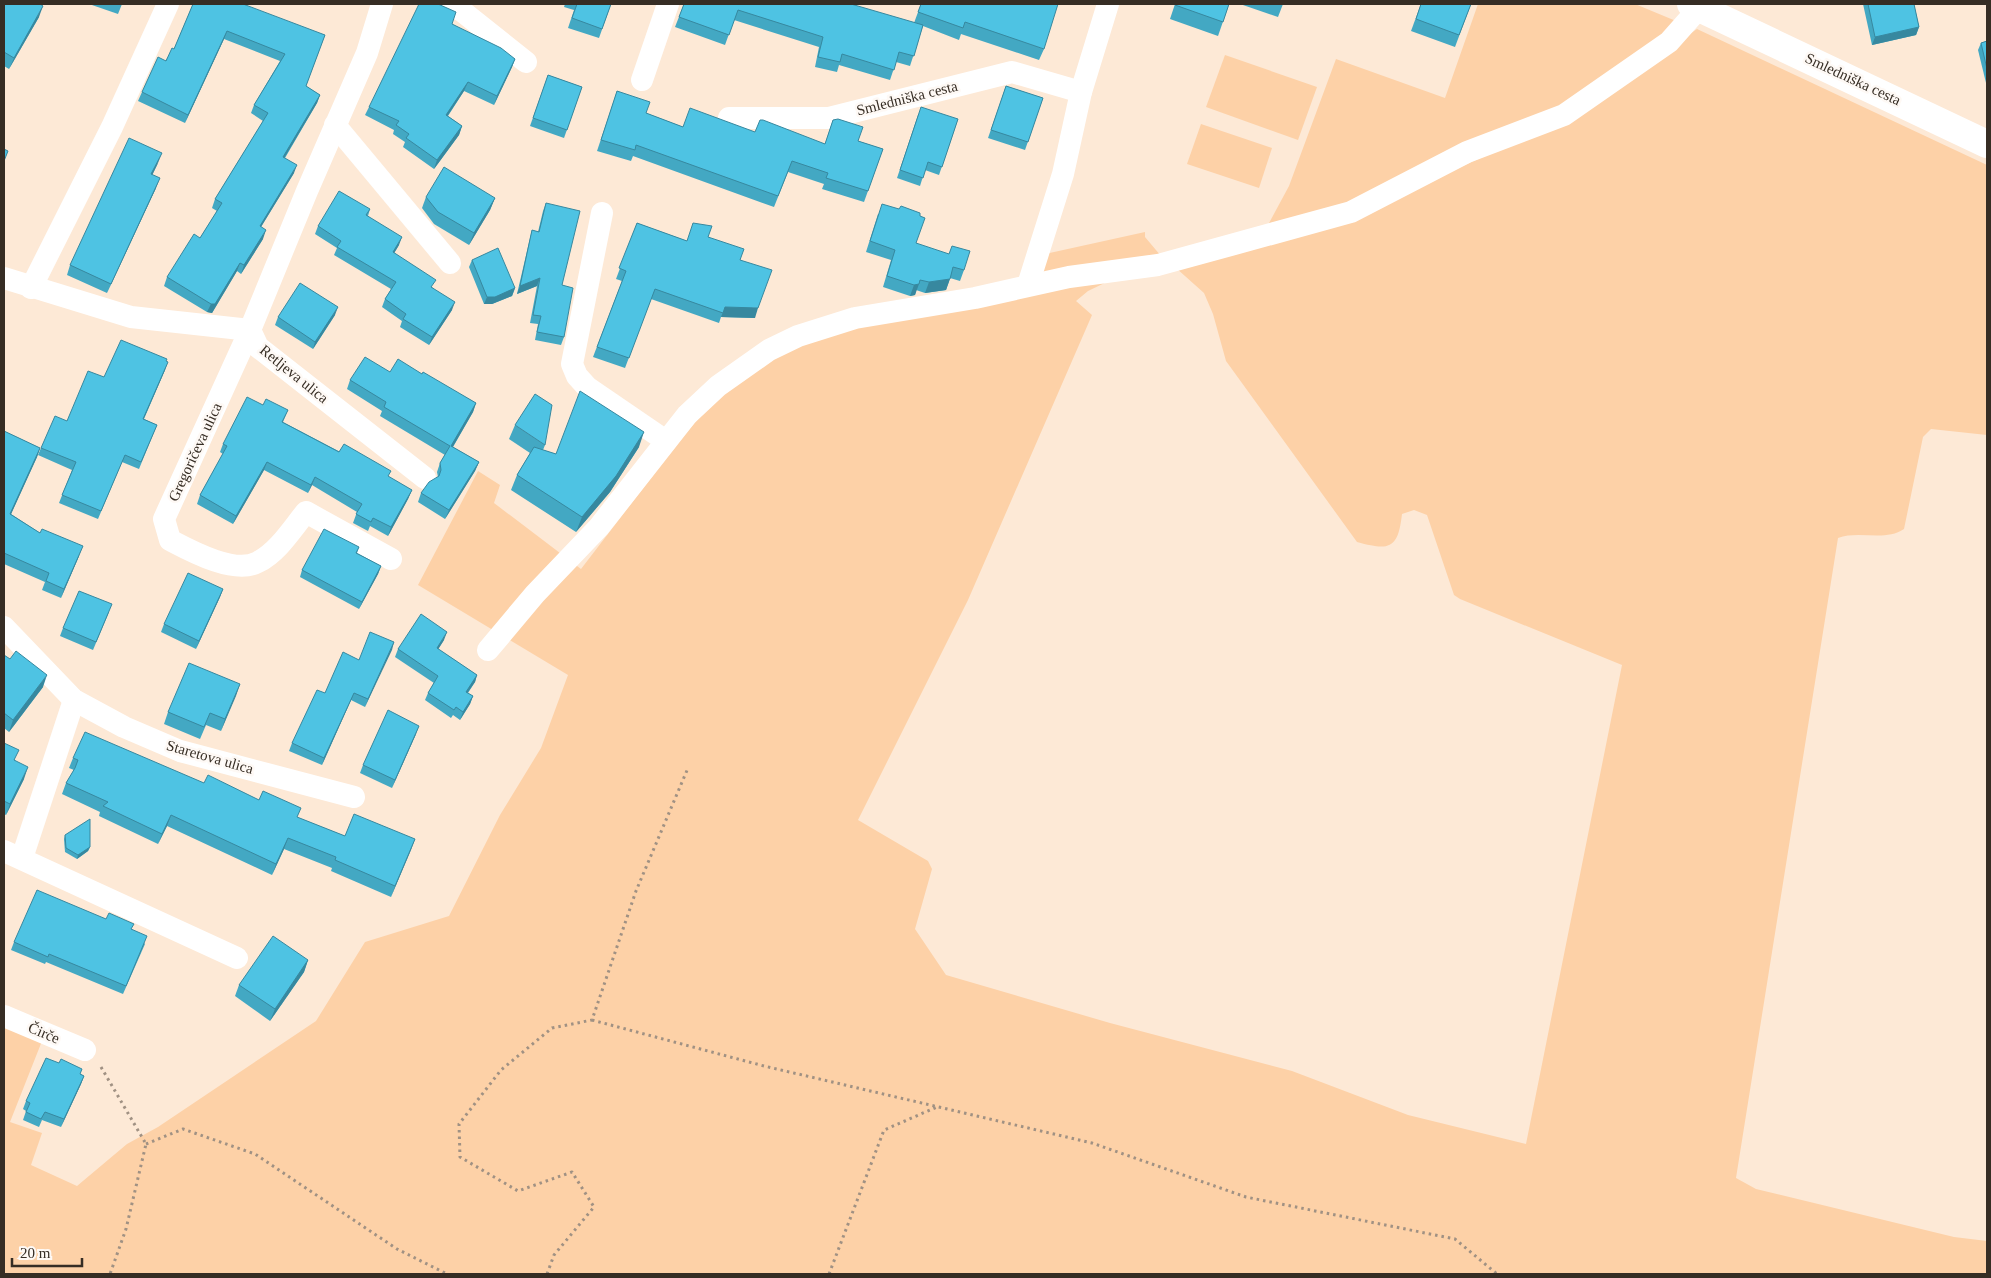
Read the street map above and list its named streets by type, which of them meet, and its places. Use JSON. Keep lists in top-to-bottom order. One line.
{"streets":{"street":["Smledniška cesta","Retljeva ulica","Gregoričeva ulica","Staretova ulica","Čirče"]},"crossings":[["Retljeva ulica","Gregoričeva ulica"]],"scale_bar":"20 m"}
